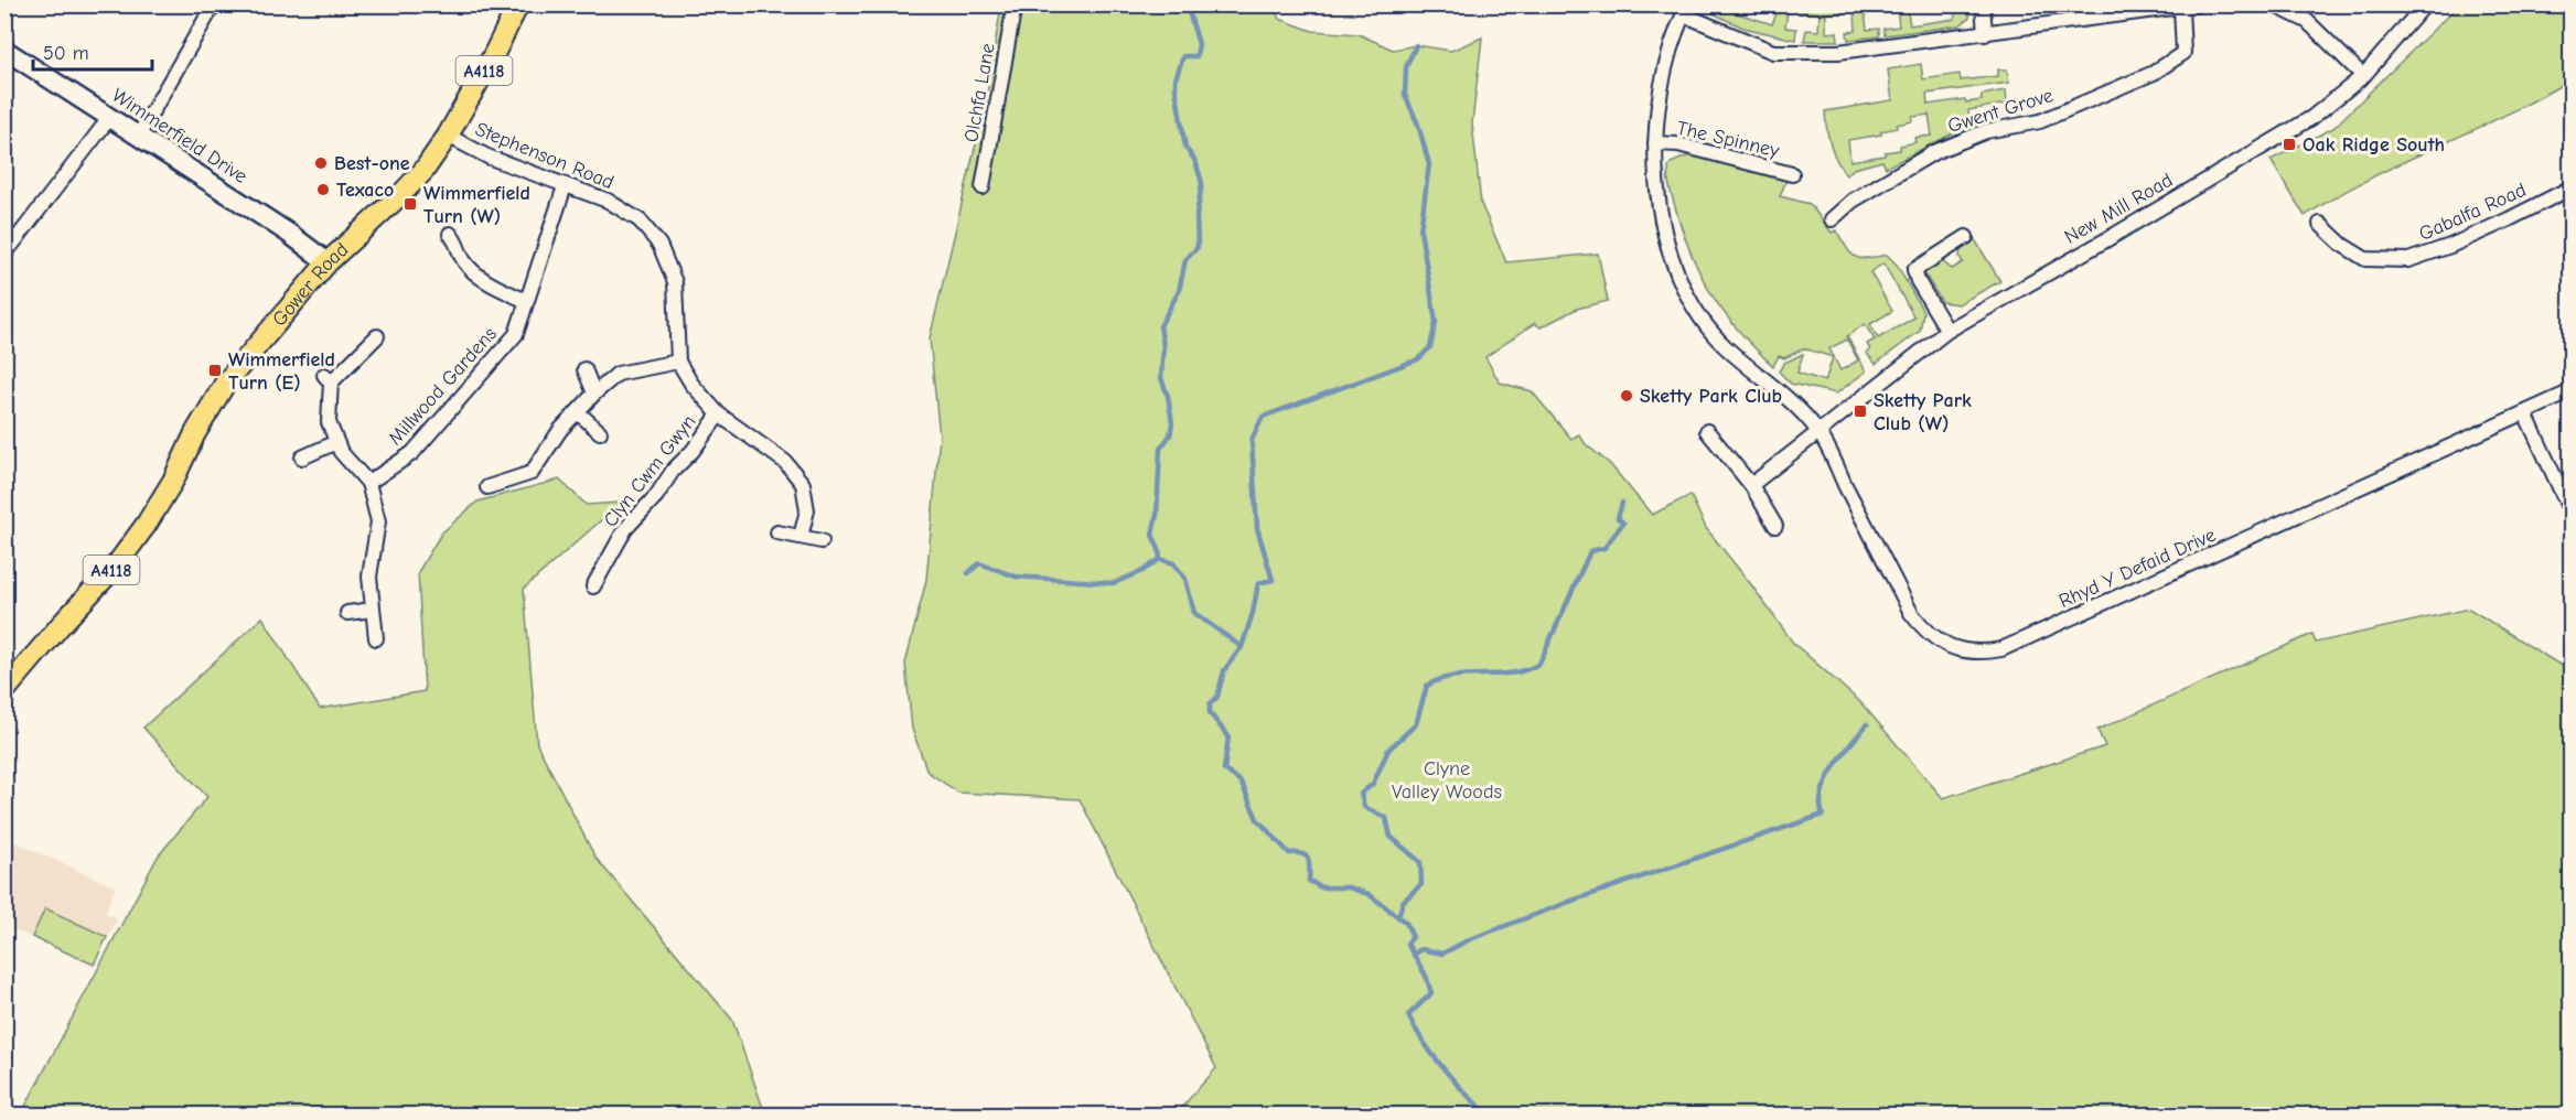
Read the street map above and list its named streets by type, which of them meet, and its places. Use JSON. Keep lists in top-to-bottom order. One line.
{"streets":{"main road":["A4118","Gower Road"],"street":["Olchfa Lane","Gwent Grove","Wimmerfield Drive","The Spinney","Stephenson Road","New Mill Road","Gabalfa Road","Millwood Gardens","Clyn Cwm Gwyn","Rhyd Y Defaid Drive"]},"crossings":[["Wimmerfield Drive","Gower Road"],["The Spinney","Rhyd Y Defaid Drive"],["Stephenson Road","Gower Road"],["Stephenson Road","Millwood Gardens"],["New Mill Road","Rhyd Y Defaid Drive"]],"parks":["Clyne Valley Woods"],"places":{"transit":["Oak Ridge South","Wimmerfield Turn (W)","Wimmerfield Turn (E)","Sketty Park Club (W)"],"other":["Best-one","Texaco","Sketty Park Club"]},"scale_bar":"50 m"}
